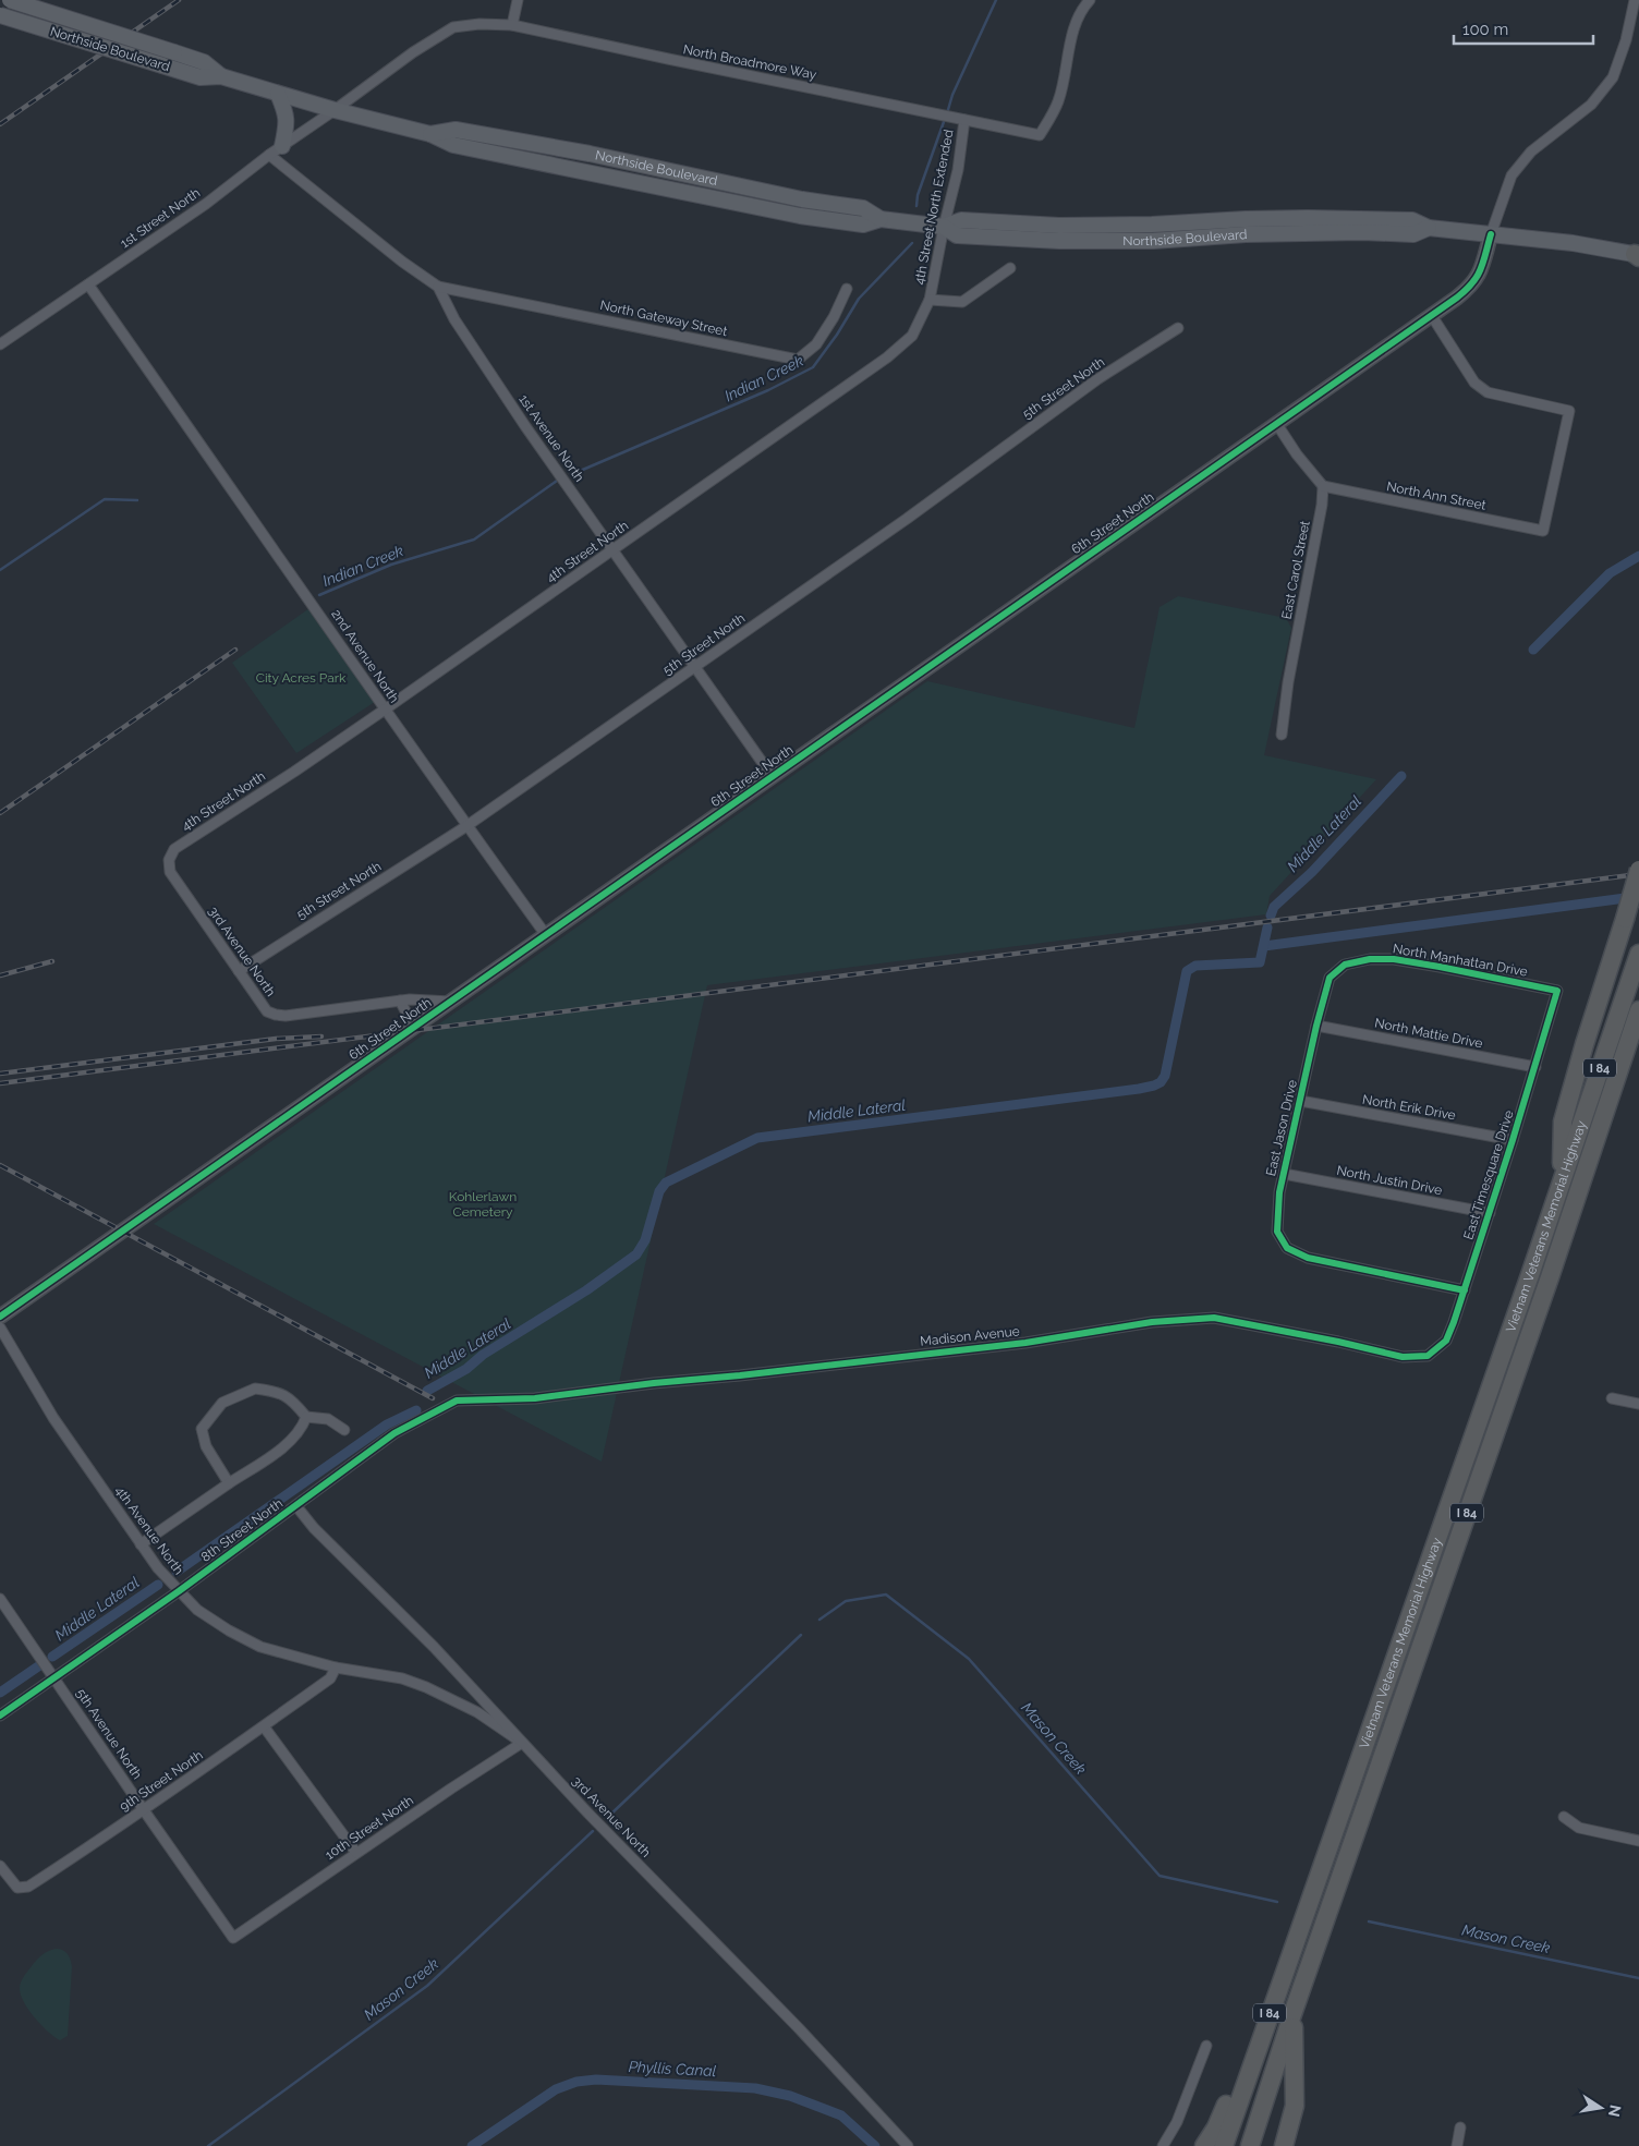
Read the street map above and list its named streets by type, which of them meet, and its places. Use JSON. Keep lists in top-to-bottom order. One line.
{"streets":{"highway":["I 84","Vietnam Veterans Memorial Highway"],"main road":["Northside Boulevard"],"street":["North Broadmore Way","4th Street North Extended","1st Street North","North Gateway Street","5th Street North","1st Avenue North","North Ann Street","6th Street North","4th Street North","East Carol Street","2nd Avenue North","3rd Avenue North","North Manhattan Drive","North Mattie Drive","North Erik Drive","East Jason Drive","East Timesquare Drive","North Justin Drive","Madison Avenue","4th Avenue North","8th Street North","5th Avenue North","9th Street North","10th Street North"]},"crossings":[["Northside Boulevard","North Broadmore Way"],["Northside Boulevard","4th Street North Extended"],["Northside Boulevard","1st Street North"],["Northside Boulevard","6th Street North"],["North Broadmore Way","4th Street North Extended"],["North Broadmore Way","1st Street North"],["4th Street North Extended","4th Street North"],["1st Street North","1st Avenue North"],["1st Street North","2nd Avenue North"],["North Gateway Street","1st Avenue North"],["5th Street North","1st Avenue North"],["5th Street North","2nd Avenue North"],["5th Street North","3rd Avenue North"],["1st Avenue North","6th Street North"],["1st Avenue North","4th Street North"],["North Ann Street","6th Street North"],["North Ann Street","East Carol Street"],["6th Street North","2nd Avenue North"],["6th Street North","3rd Avenue North"],["4th Street North","2nd Avenue North"],["4th Street North","3rd Avenue North"],["3rd Avenue North","4th Avenue North"],["3rd Avenue North","8th Street North"],["3rd Avenue North","10th Street North"],["North Manhattan Drive","East Jason Drive"],["North Manhattan Drive","East Timesquare Drive"],["North Mattie Drive","East Jason Drive"],["North Mattie Drive","East Timesquare Drive"],["North Erik Drive","East Jason Drive"],["North Erik Drive","East Timesquare Drive"],["East Jason Drive","East Timesquare Drive"],["East Jason Drive","North Justin Drive"],["East Timesquare Drive","North Justin Drive"],["East Timesquare Drive","Madison Avenue"],["Madison Avenue","8th Street North"],["4th Avenue North","8th Street North"],["4th Avenue North","9th Street North"],["4th Avenue North","10th Street North"],["8th Street North","5th Avenue North"],["5th Avenue North","9th Street North"],["5th Avenue North","10th Street North"]],"water":["Indian Creek","Middle Lateral","Mason Creek","Phyllis Canal"],"parks":["City Acres Park","Kohlerlawn Cemetery"],"scale_bar":"100 m","north":"right"}
